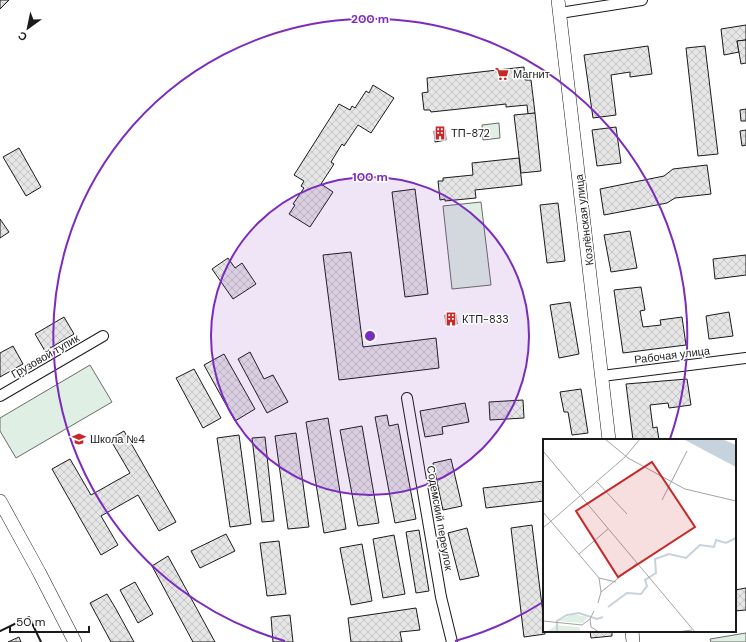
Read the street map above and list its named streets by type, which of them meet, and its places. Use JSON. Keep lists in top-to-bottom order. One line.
{"streets":{"street":["Козлёнская улица","Рабочая улица","Грузовой тупик","Содемский переулок"]},"crossings":[["Козлёнская улица","Рабочая улица"]],"places":{"supermarket":["Магнит"],"building":["ТП-872","КТП-833"],"school or university":["Школа №4"]},"scale_bar":"50 m","north":"bottom left","rings":["200 m","100 m"]}
